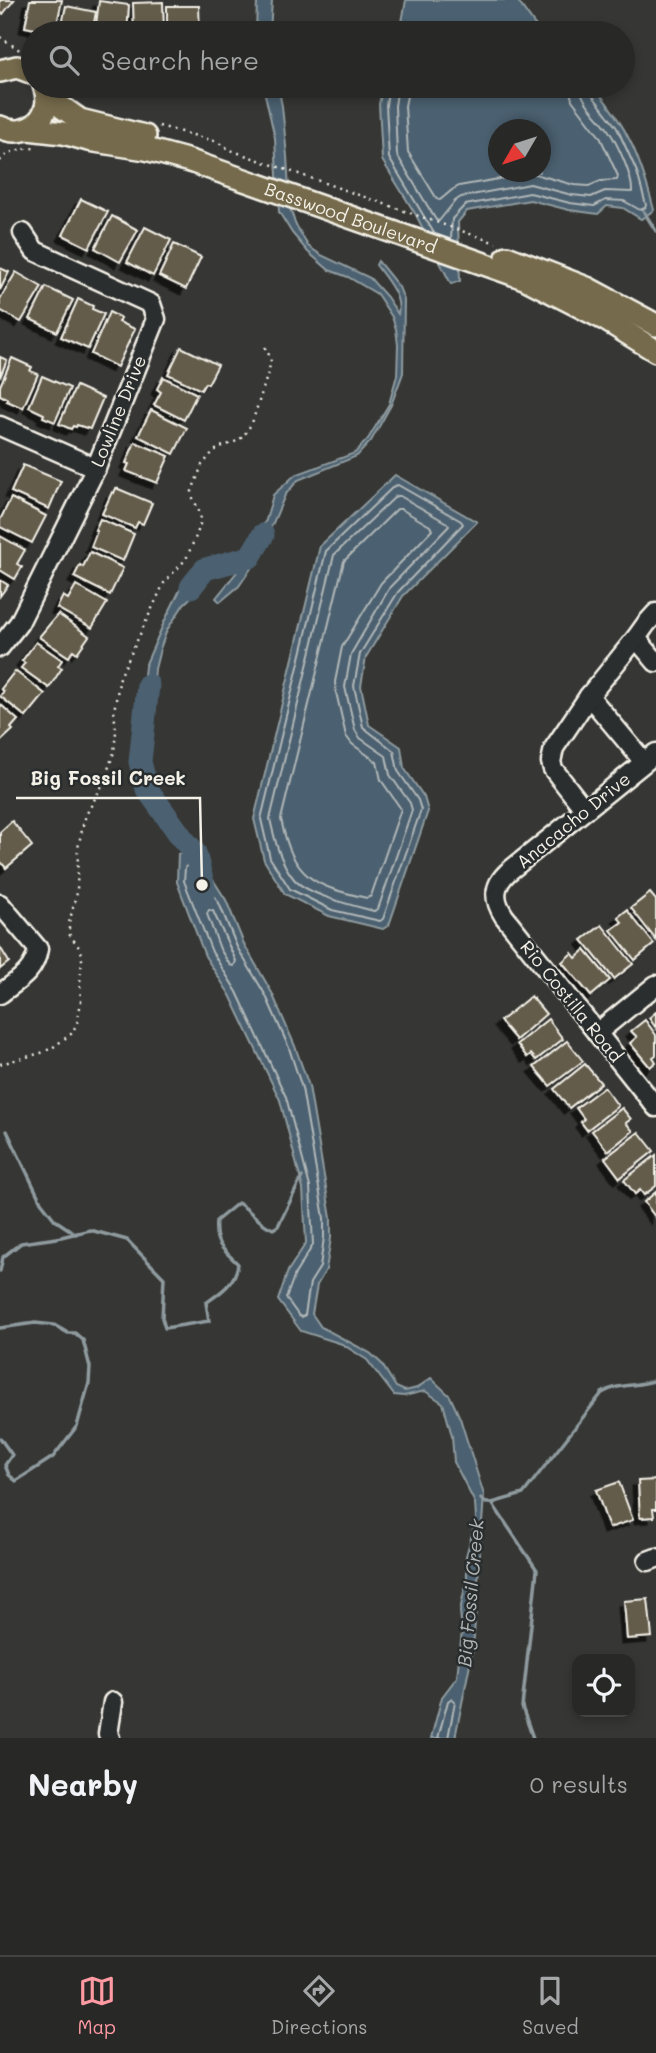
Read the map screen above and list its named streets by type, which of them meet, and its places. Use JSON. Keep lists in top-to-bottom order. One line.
{"streets":{"main road":["Basswood Boulevard"],"street":["Lowline Drive","Anacacho Drive","Rio Costilla Road"]},"crossings":[["Anacacho Drive","Rio Costilla Road"]],"water":["Big Fossil Creek"],"places":["Big Fossil Creek"],"north":"bottom left","page":{"search":"Search here","heading":["Nearby","0 results"],"nav":["Map","Directions","Saved"]}}
